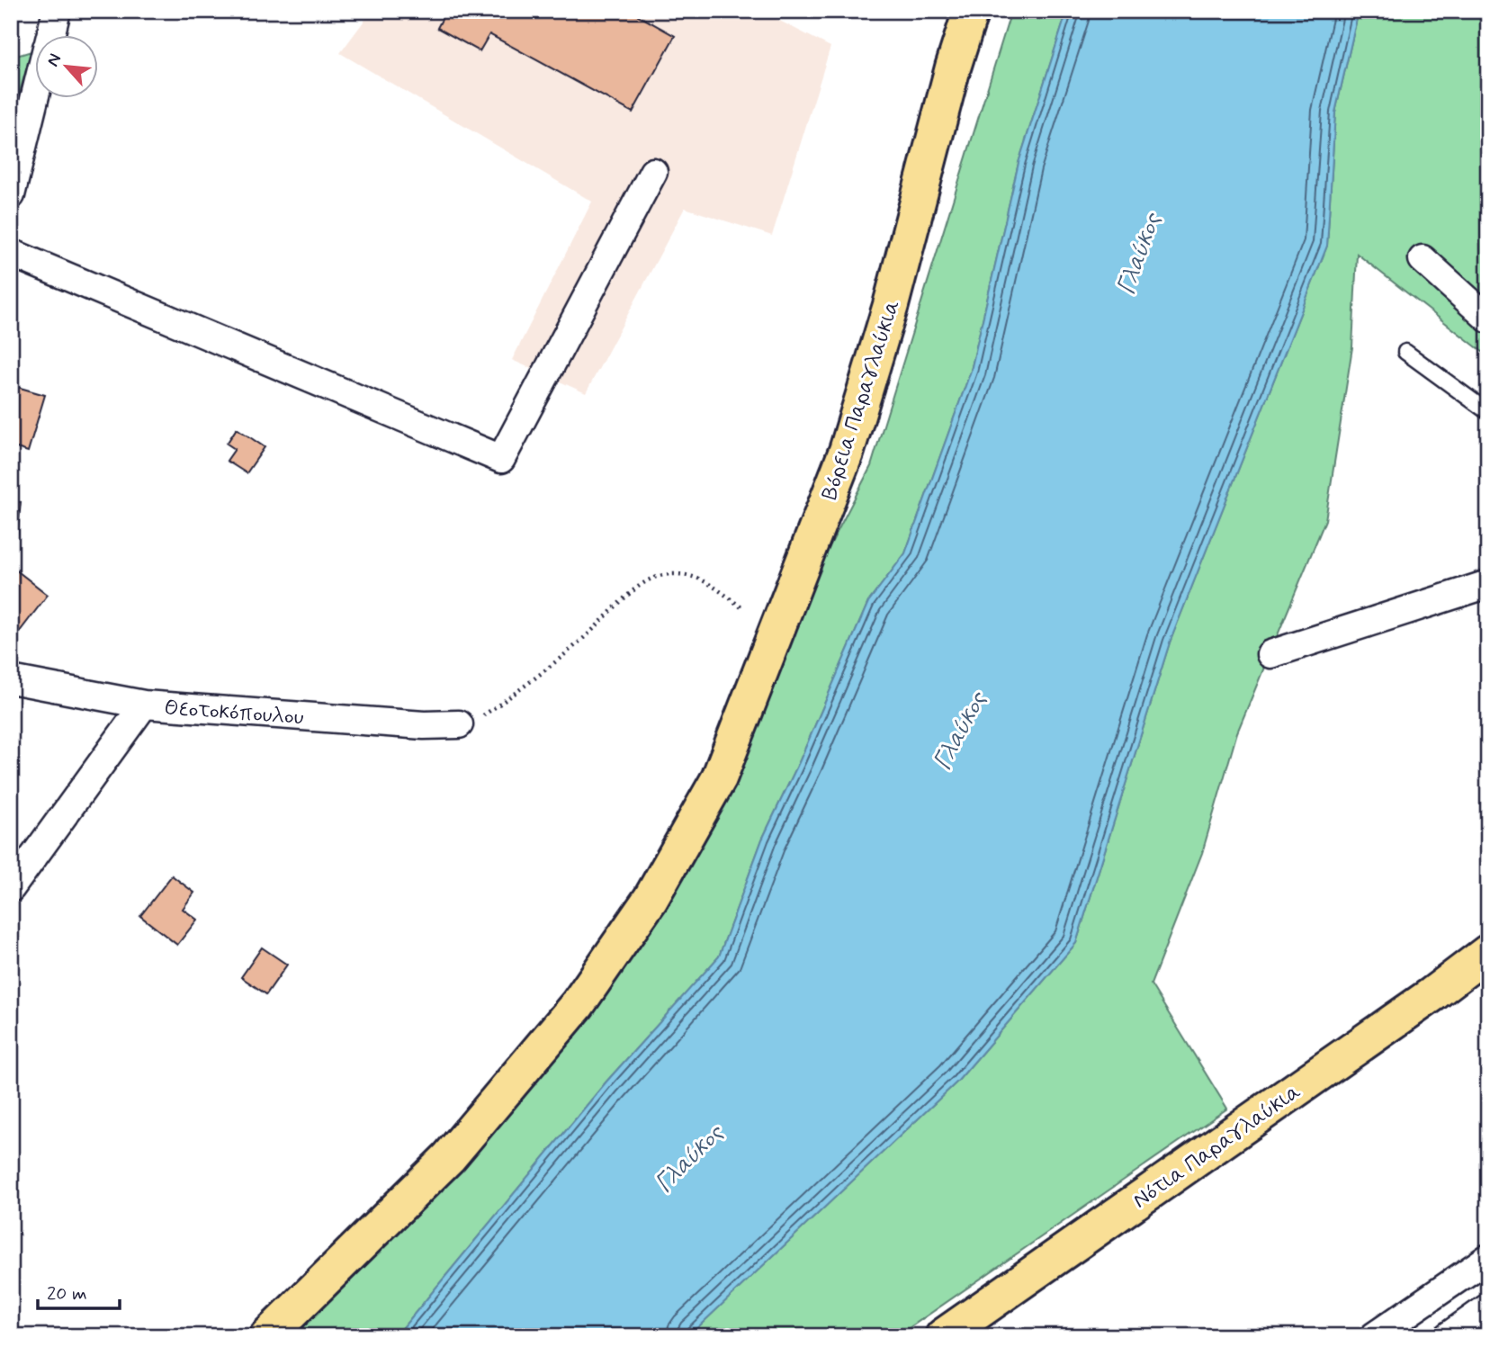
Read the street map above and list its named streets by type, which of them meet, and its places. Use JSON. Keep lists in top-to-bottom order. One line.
{"streets":{"main road":["Βόρεια Παραγλαύκια","Νότια Παραγλαύκια"],"street":["Θεοτοκόπουλου"]},"water":["Γλαύκος"],"scale_bar":"20 m","north":"top left"}
